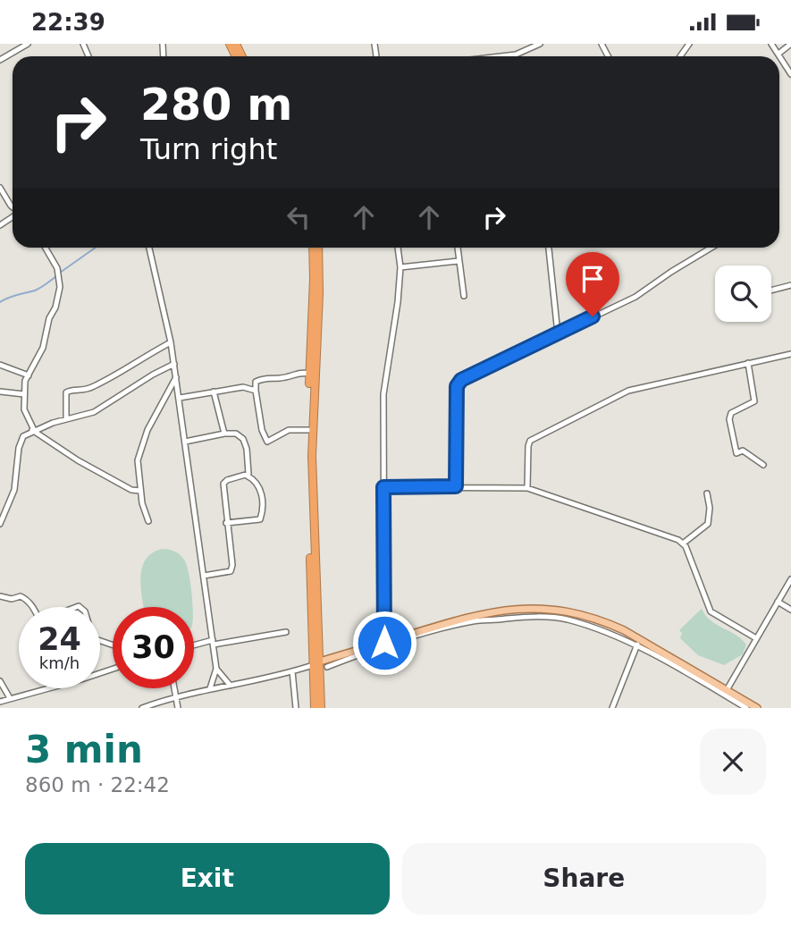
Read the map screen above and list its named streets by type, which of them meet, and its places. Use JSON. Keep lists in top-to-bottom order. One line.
{"page":{"status":"22:39","turn":["280 m","Turn right"],"speed":"24 km/h","limit":"30","heading":["3 min","860 m · 22:42"],"buttons":["Exit","Share"]}}
